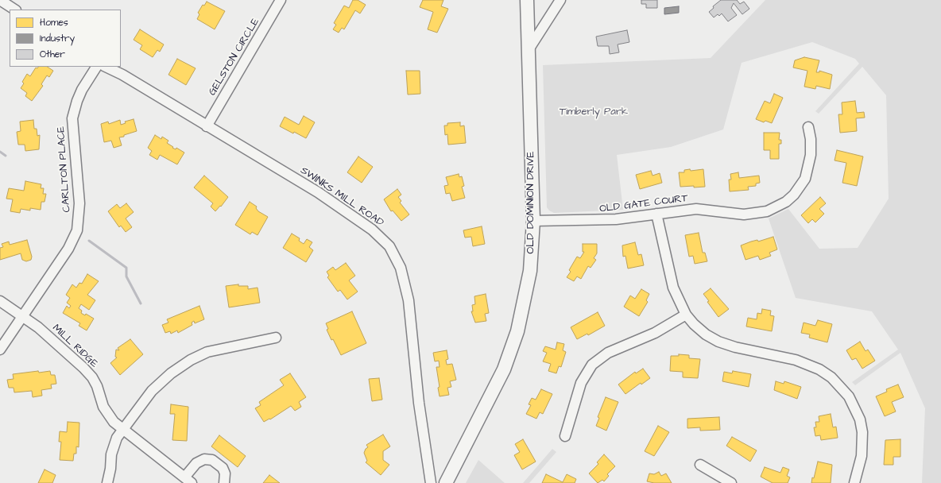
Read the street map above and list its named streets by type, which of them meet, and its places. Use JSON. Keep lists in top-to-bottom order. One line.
{"streets":{"main road":["OLD DOMINION DRIVE"],"street":["GELSTON CIRCLE","CARLTON PLACE","SWINKS MILL ROAD","OLD GATE COURT","MILL RIDGE"]},"crossings":[["GELSTON CIRCLE","SWINKS MILL ROAD"],["CARLTON PLACE","MILL RIDGE"],["OLD DOMINION DRIVE","OLD GATE COURT"]],"parks":["Timberly Park"],"legend":["Homes","Industry","Other"]}
